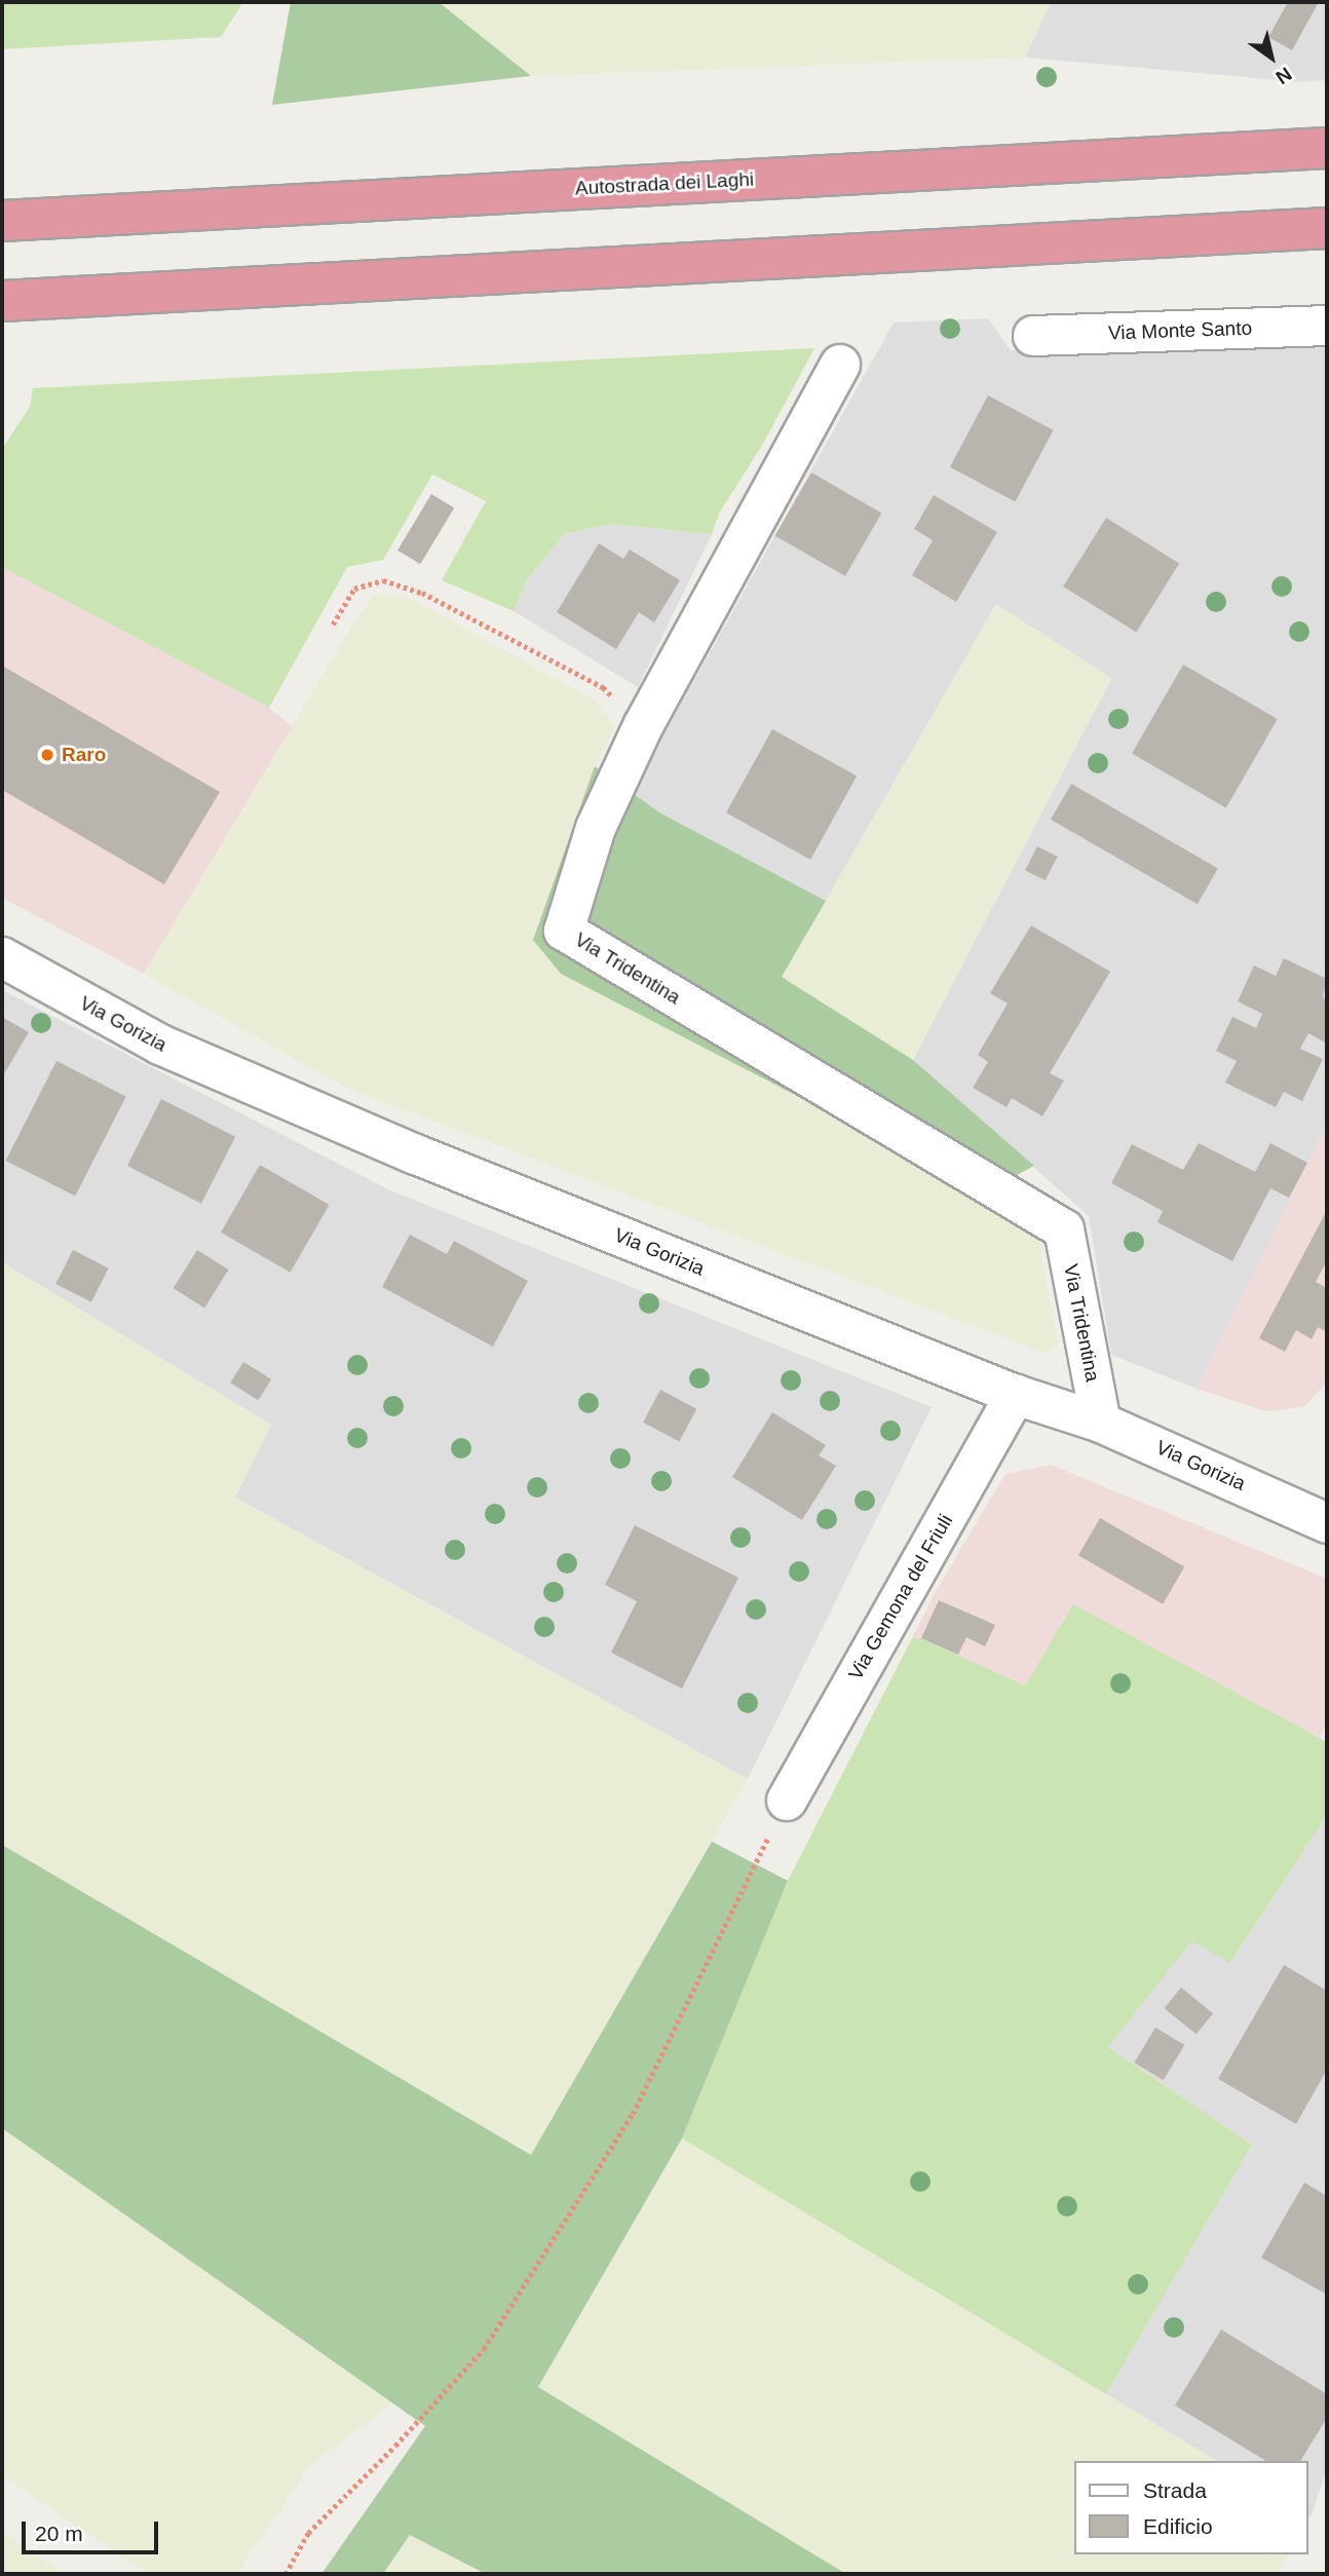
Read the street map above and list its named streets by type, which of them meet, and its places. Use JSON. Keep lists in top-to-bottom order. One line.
{"streets":{"highway":["Autostrada dei Laghi"],"street":["Via Monte Santo","Via Tridentina","Via Gorizia","Via Gemona del Friuli"]},"crossings":[["Via Tridentina","Via Gorizia"],["Via Gorizia","Via Gemona del Friuli"]],"places":["Raro"],"legend":["Strada","Edificio"],"scale_bar":"20 m","north":"bottom right"}
